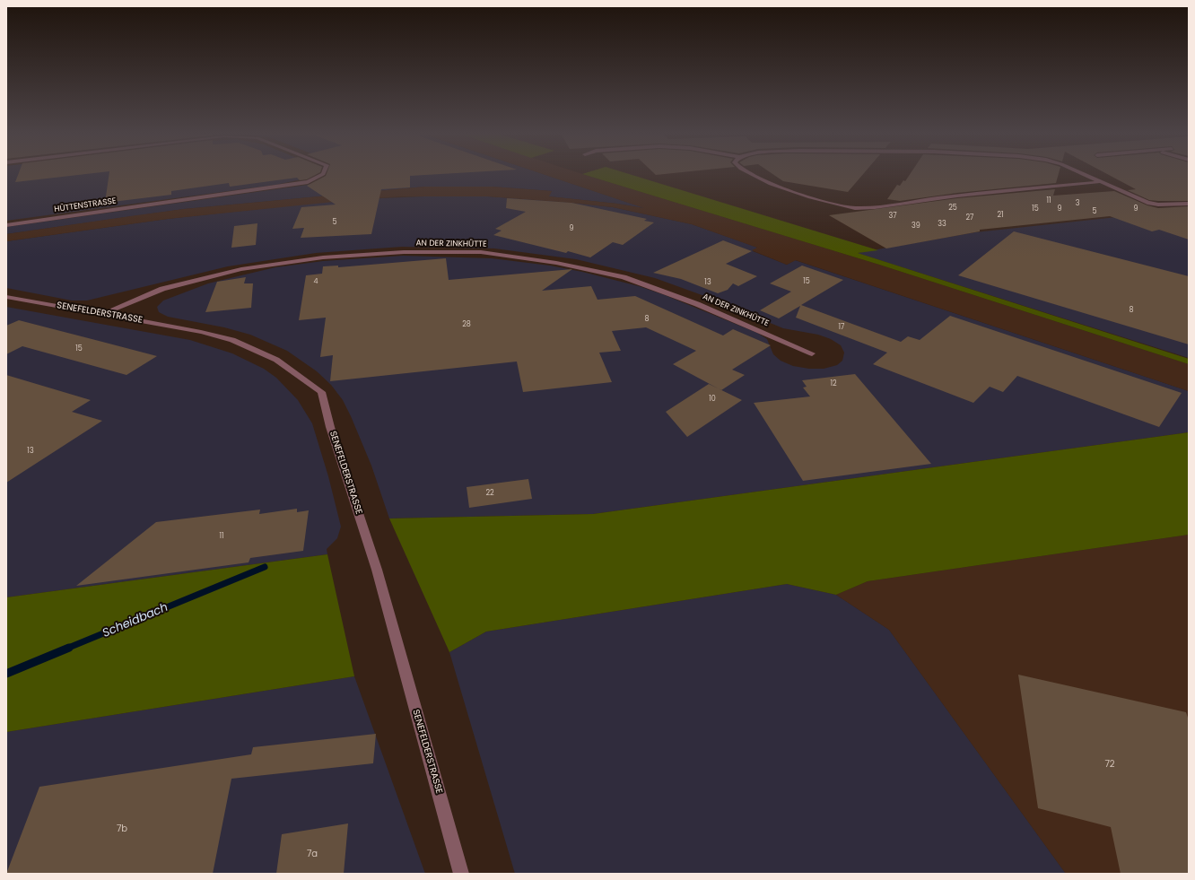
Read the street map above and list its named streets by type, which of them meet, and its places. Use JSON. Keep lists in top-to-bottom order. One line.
{"streets":{"street":["HÜTTENSTRASSE","AN DER ZINKHÜTTE","SENEFELDERSTRASSE"]},"crossings":[["AN DER ZINKHÜTTE","SENEFELDERSTRASSE"]],"water":["Scheidbach"],"house_numbers":["11","3","25","15","9","9","5","21","37","27","5","33","39","9","4","15","13","8","8","28","17","15","12","10","13","22","11","72","7b","7a"]}
